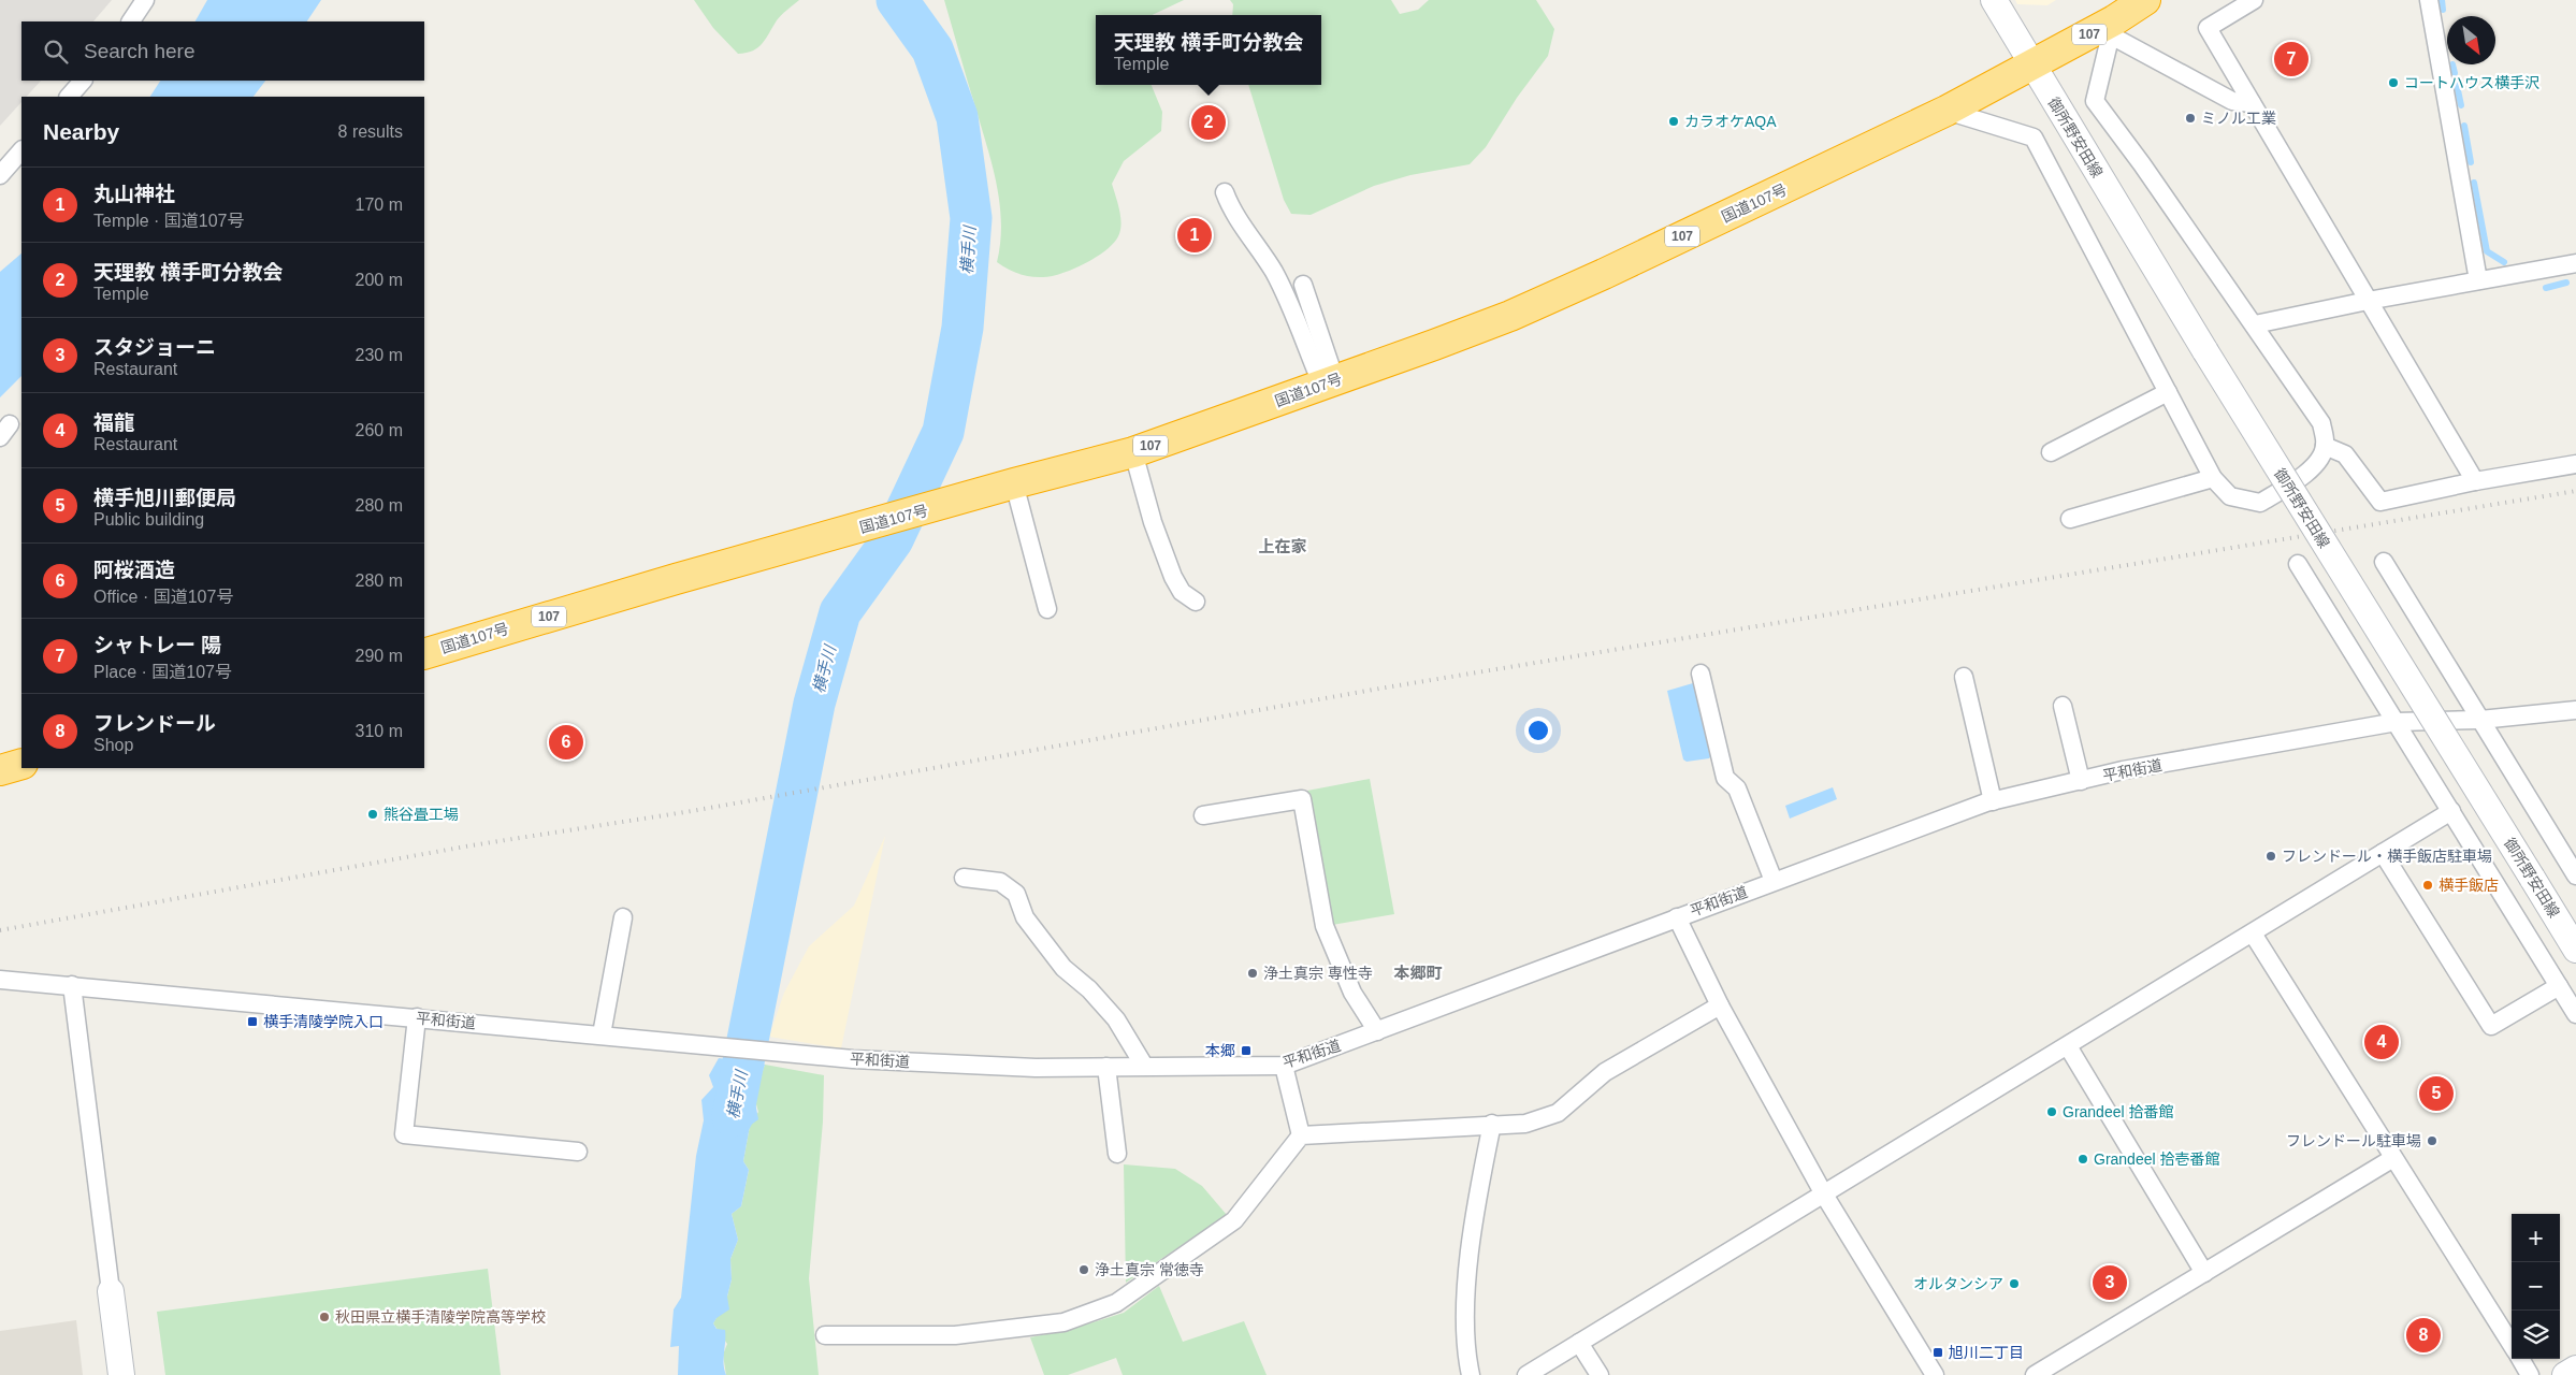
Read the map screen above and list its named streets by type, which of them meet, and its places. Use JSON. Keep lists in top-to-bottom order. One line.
{"streets":{"highway":["107","国道107号"],"main road":["御所野安田線"],"street":["平和街道"]},"crossings":[["御所野安田線","国道107号"]],"districts":["上在家","本郷町"],"water":["横手川"],"places":{"other":["コートハウス横手沢","ミノル工業","カラオケAQA","熊谷畳工場","フレンドール・横手飯店駐車場","横手飯店","浄土真宗 専性寺","Grandeel 拾番館","フレンドール駐車場","Grandeel 拾壱番館","浄土真宗 常徳寺","オルタンシア","秋田県立横手清陵学院高等学校"],"transit":["横手清陵学院入口","本郷","旭川二丁目"]},"north":"bottom right","page":{"popup":["天理教 横手町分教会","Temple"],"search":"Search here","pins":["7","2","1","6","4","5","3","8"],"heading":["Nearby","8 results"],"list":[{"mark":"1","name":"丸山神社","note":"Temple · 国道107号","value":"170 m"},{"mark":"2","name":"天理教 横手町分教会","note":"Temple","value":"200 m"},{"mark":"3","name":"スタジョーニ","note":"Restaurant","value":"230 m"},{"mark":"4","name":"福龍","note":"Restaurant","value":"260 m"},{"mark":"5","name":"横手旭川郵便局","note":"Public building","value":"280 m"},{"mark":"6","name":"阿桜酒造","note":"Office · 国道107号","value":"280 m"},{"mark":"7","name":"シャトレー 陽","note":"Place · 国道107号","value":"290 m"},{"mark":"8","name":"フレンドール","note":"Shop","value":"310 m"}],"map_buttons":["+","−"]}}
